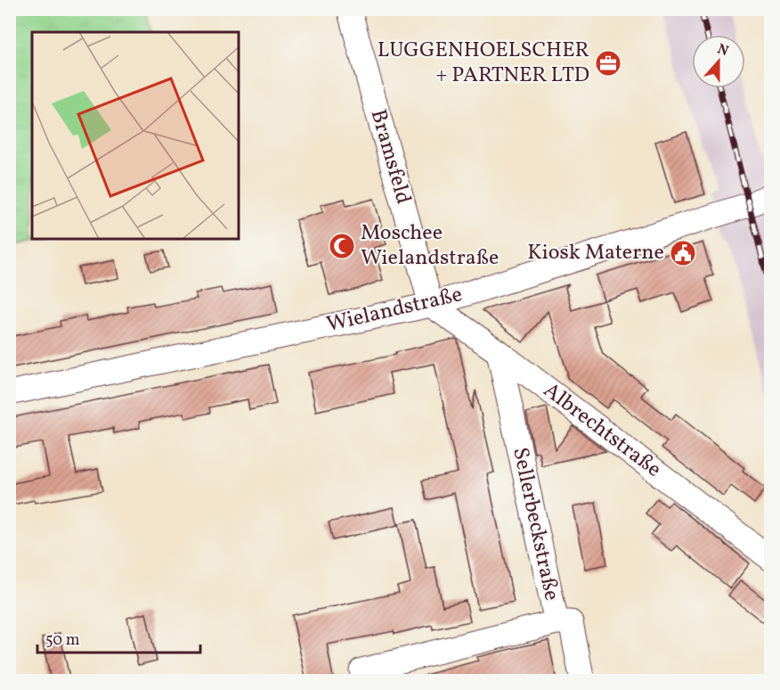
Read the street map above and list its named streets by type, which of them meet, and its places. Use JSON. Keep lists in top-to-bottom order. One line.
{"streets":{"street":["Bramsfeld","Wielandstraße","Albrechtstraße","Sellerbeckstraße"]},"crossings":[["Bramsfeld","Wielandstraße"],["Bramsfeld","Albrechtstraße"],["Wielandstraße","Albrechtstraße"],["Albrechtstraße","Sellerbeckstraße"]],"places":{"office":["LUGGENHOELSCHER + PARTNER LTD"],"mosque":["Moschee Wielandstraße"],"public building":["Kiosk Materne"]},"scale_bar":"50 m","north":"top"}
